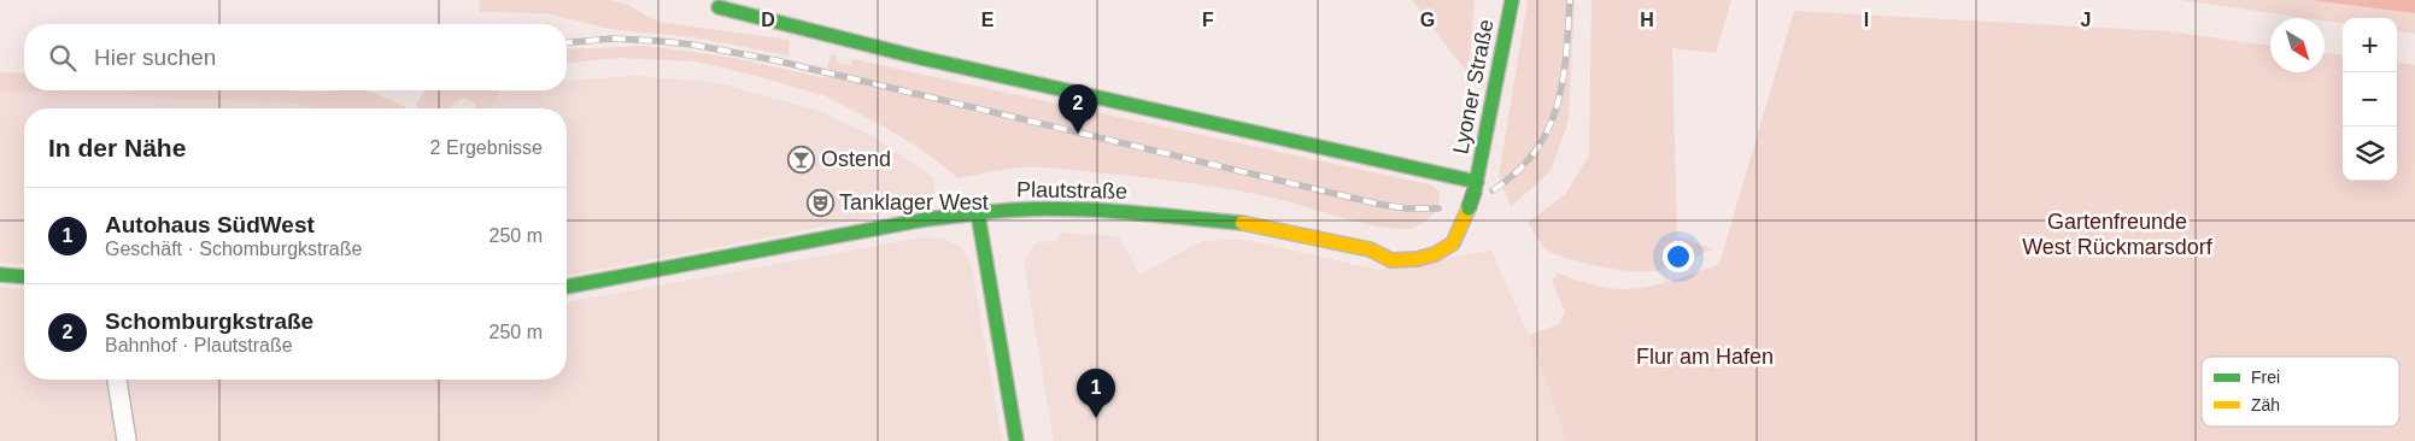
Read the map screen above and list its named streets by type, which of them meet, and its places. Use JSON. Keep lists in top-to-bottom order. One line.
{"streets":{"main road":["Lyoner Straße","Plautstraße"]},"crossings":[["Lyoner Straße","Plautstraße"]],"parks":["Gartenfreunde West Rückmarsdorf","Flur am Hafen"],"places":{"bar":["Ostend"],"theatre":["Tanklager West"]},"legend":["Frei","Zäh"],"north":"bottom right","page":{"map_buttons":["+","−"],"search":"Hier suchen","pins":["2","1"],"heading":["In der Nähe","2 Ergebnisse"],"list":[{"mark":"1","name":"Autohaus SüdWest","note":"Geschäft · Schomburgkstraße","value":"250 m"},{"mark":"2","name":"Schomburgkstraße","note":"Bahnhof · Plautstraße","value":"250 m"}]},"grid":{"columns":["D","E","F","G","H","I","J"]}}
